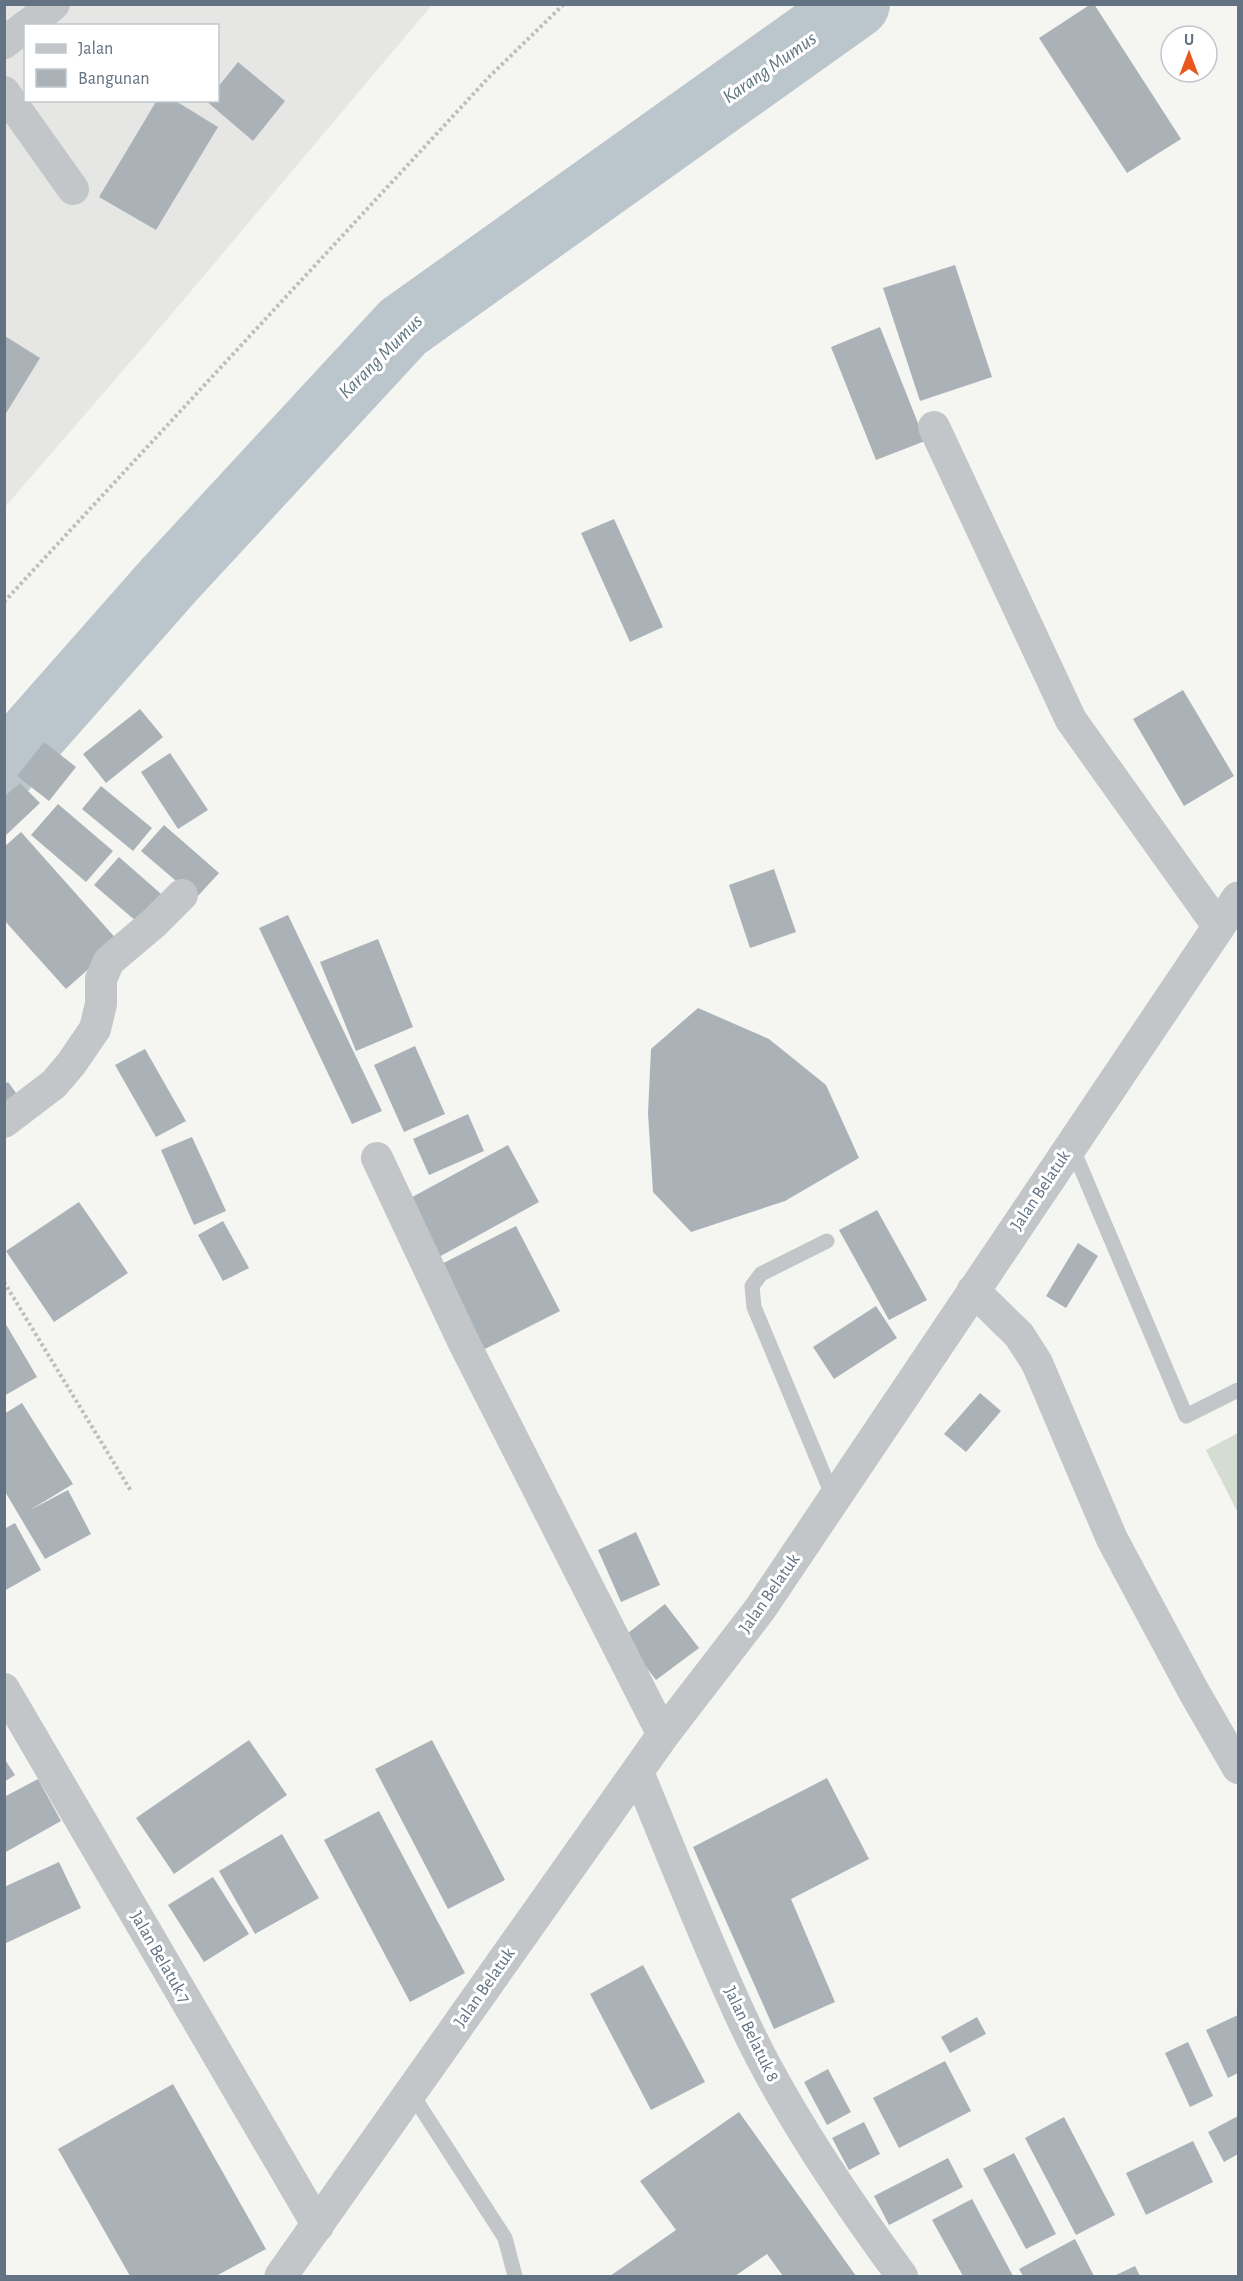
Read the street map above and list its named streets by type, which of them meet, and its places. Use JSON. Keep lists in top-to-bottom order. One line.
{"streets":{"street":["Jalan Belatuk","Jalan Belatuk 7","Jalan Belatuk 8"]},"crossings":[["Jalan Belatuk","Jalan Belatuk 7"],["Jalan Belatuk","Jalan Belatuk 8"]],"water":["Karang Mumus"],"legend":["Jalan","Bangunan"],"north":"top"}
